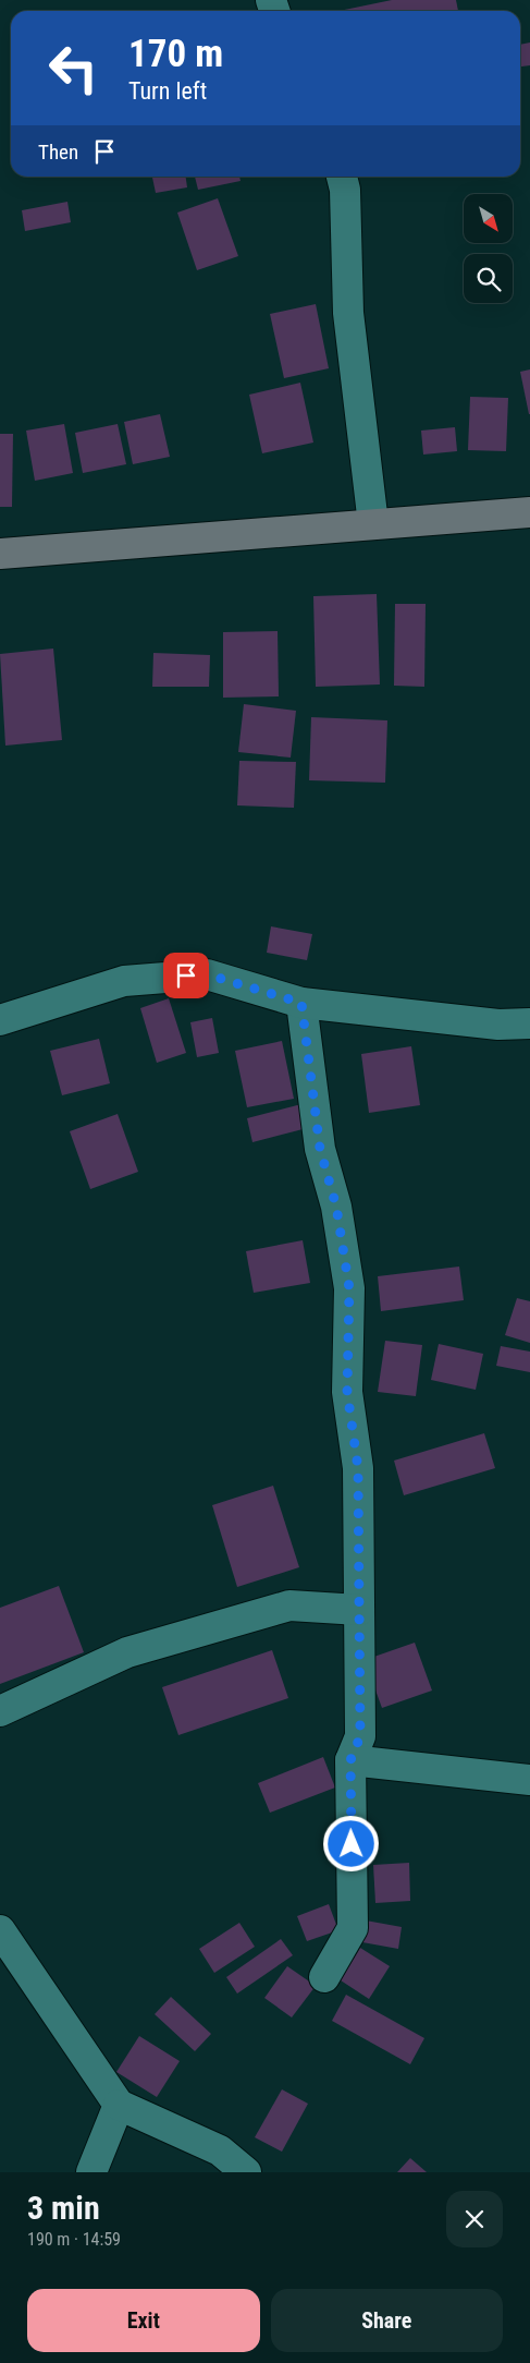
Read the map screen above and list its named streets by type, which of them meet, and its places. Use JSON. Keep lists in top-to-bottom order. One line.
{"north":"bottom right","page":{"turn":["170 m","Turn left"],"then":"Then","heading":["3 min","190 m · 14:59"],"buttons":["Exit","Share"]}}
